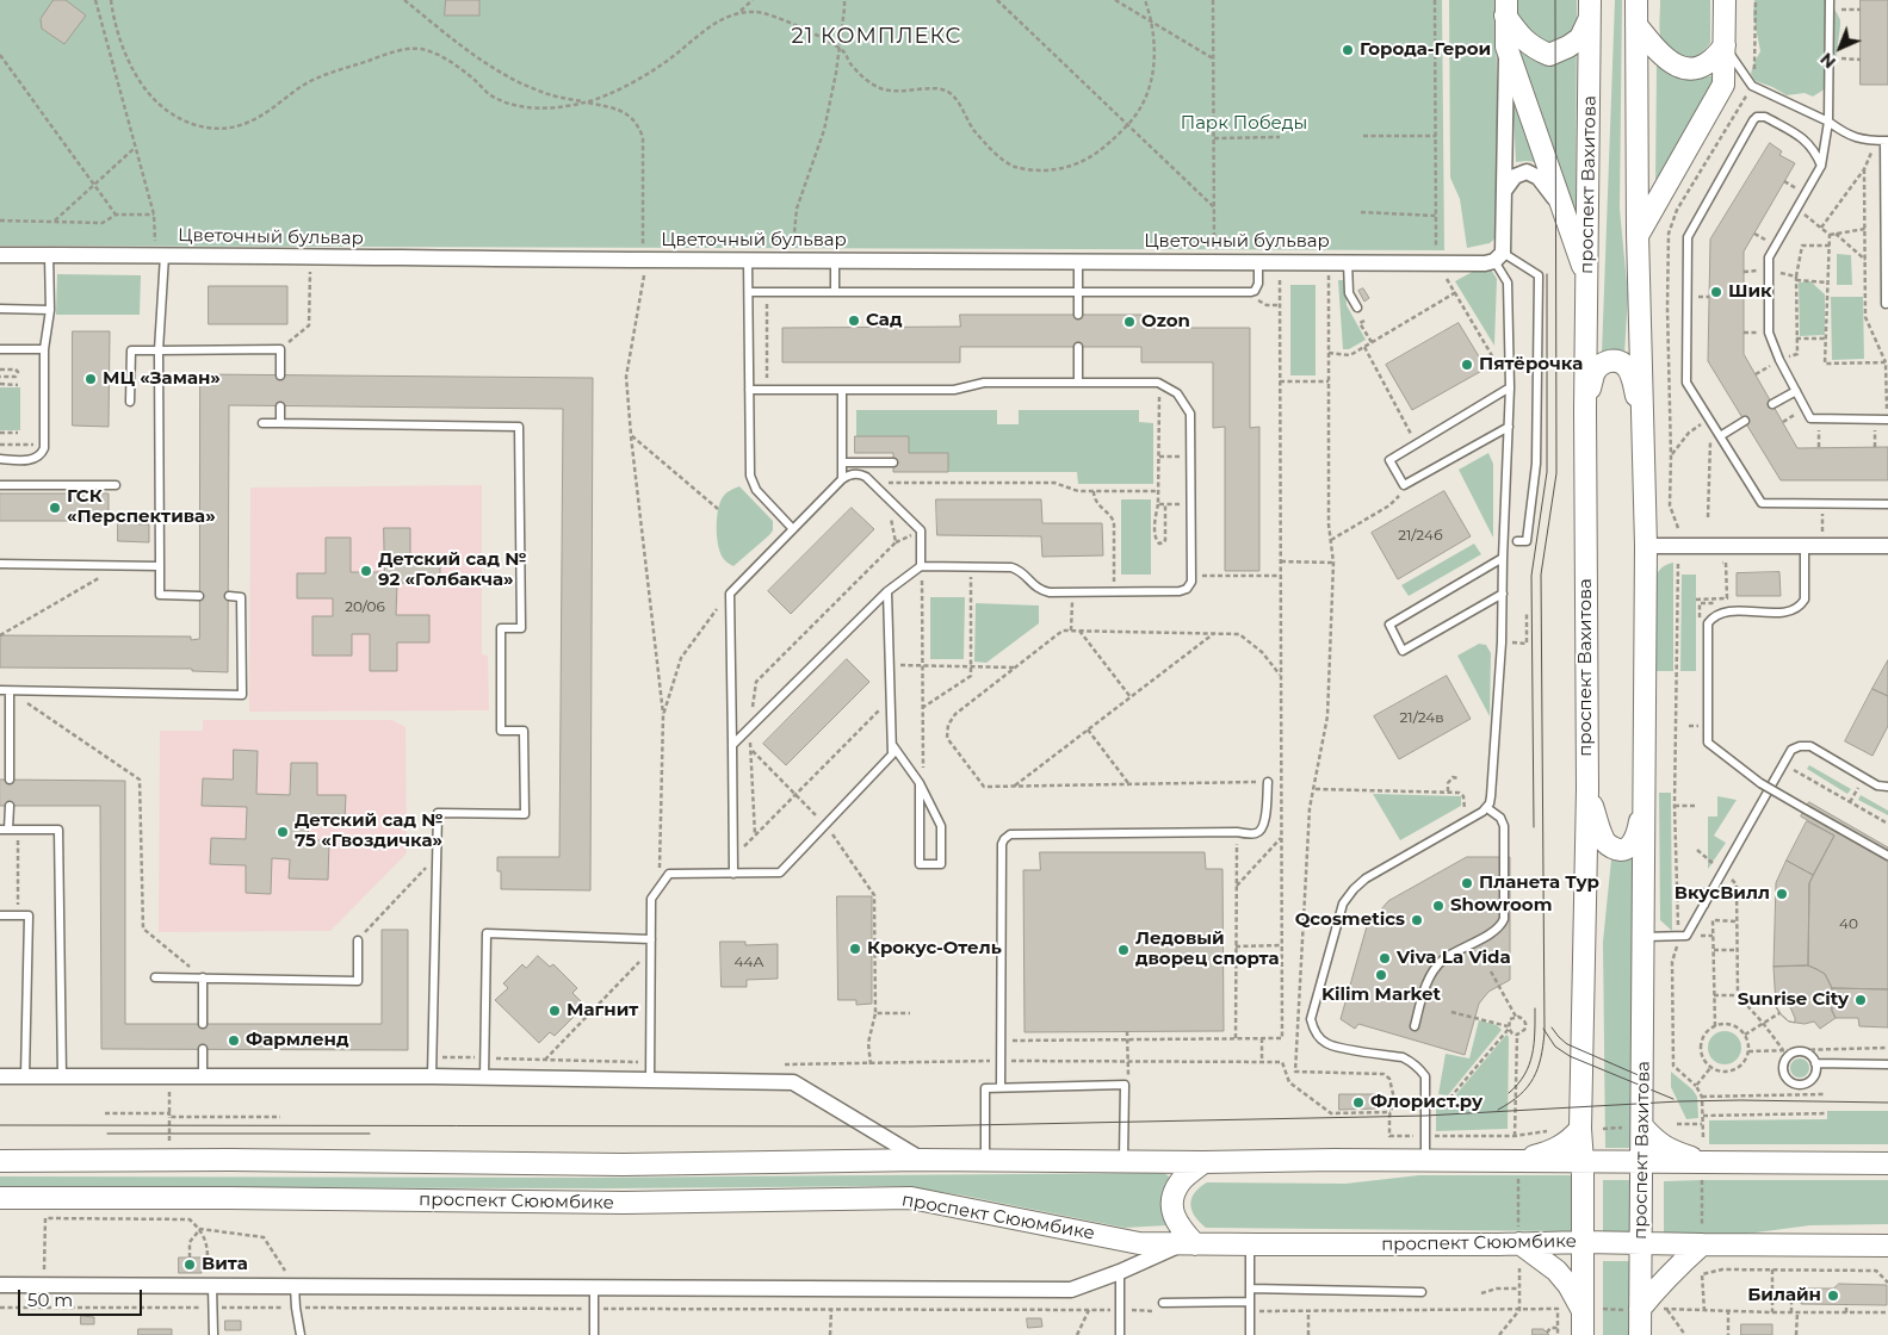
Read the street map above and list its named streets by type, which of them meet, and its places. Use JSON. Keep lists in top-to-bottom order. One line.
{"streets":{"main road":["проспект Вахитова","проспект Сююмбике"],"street":["Цветочный бульвар"]},"crossings":[["проспект Вахитова","проспект Сююмбике"]],"districts":["21 КОМПЛЕКС"],"parks":["Парк Победы"],"places":["Города-Герои","Шик","Сад","Ozon","Пятёрочка","МЦ «Заман»","ГСК «Перспектива»","Детский сад № 92 «Голбакча»","Детский сад № 75 «Гвоздичка»","Планета Тур","ВкусВилл","Showroom","Qcosmetics","Крокус-Отель","Ледовый дворец спорта","Viva La Vida","Kilim Market","Sunrise City","Магнит","Фармленд","Флорист.ру","Вита","Билайн"],"house_numbers":["21/24б","20/06","21/24в","40","44А"],"scale_bar":"50 m","north":"bottom left"}
